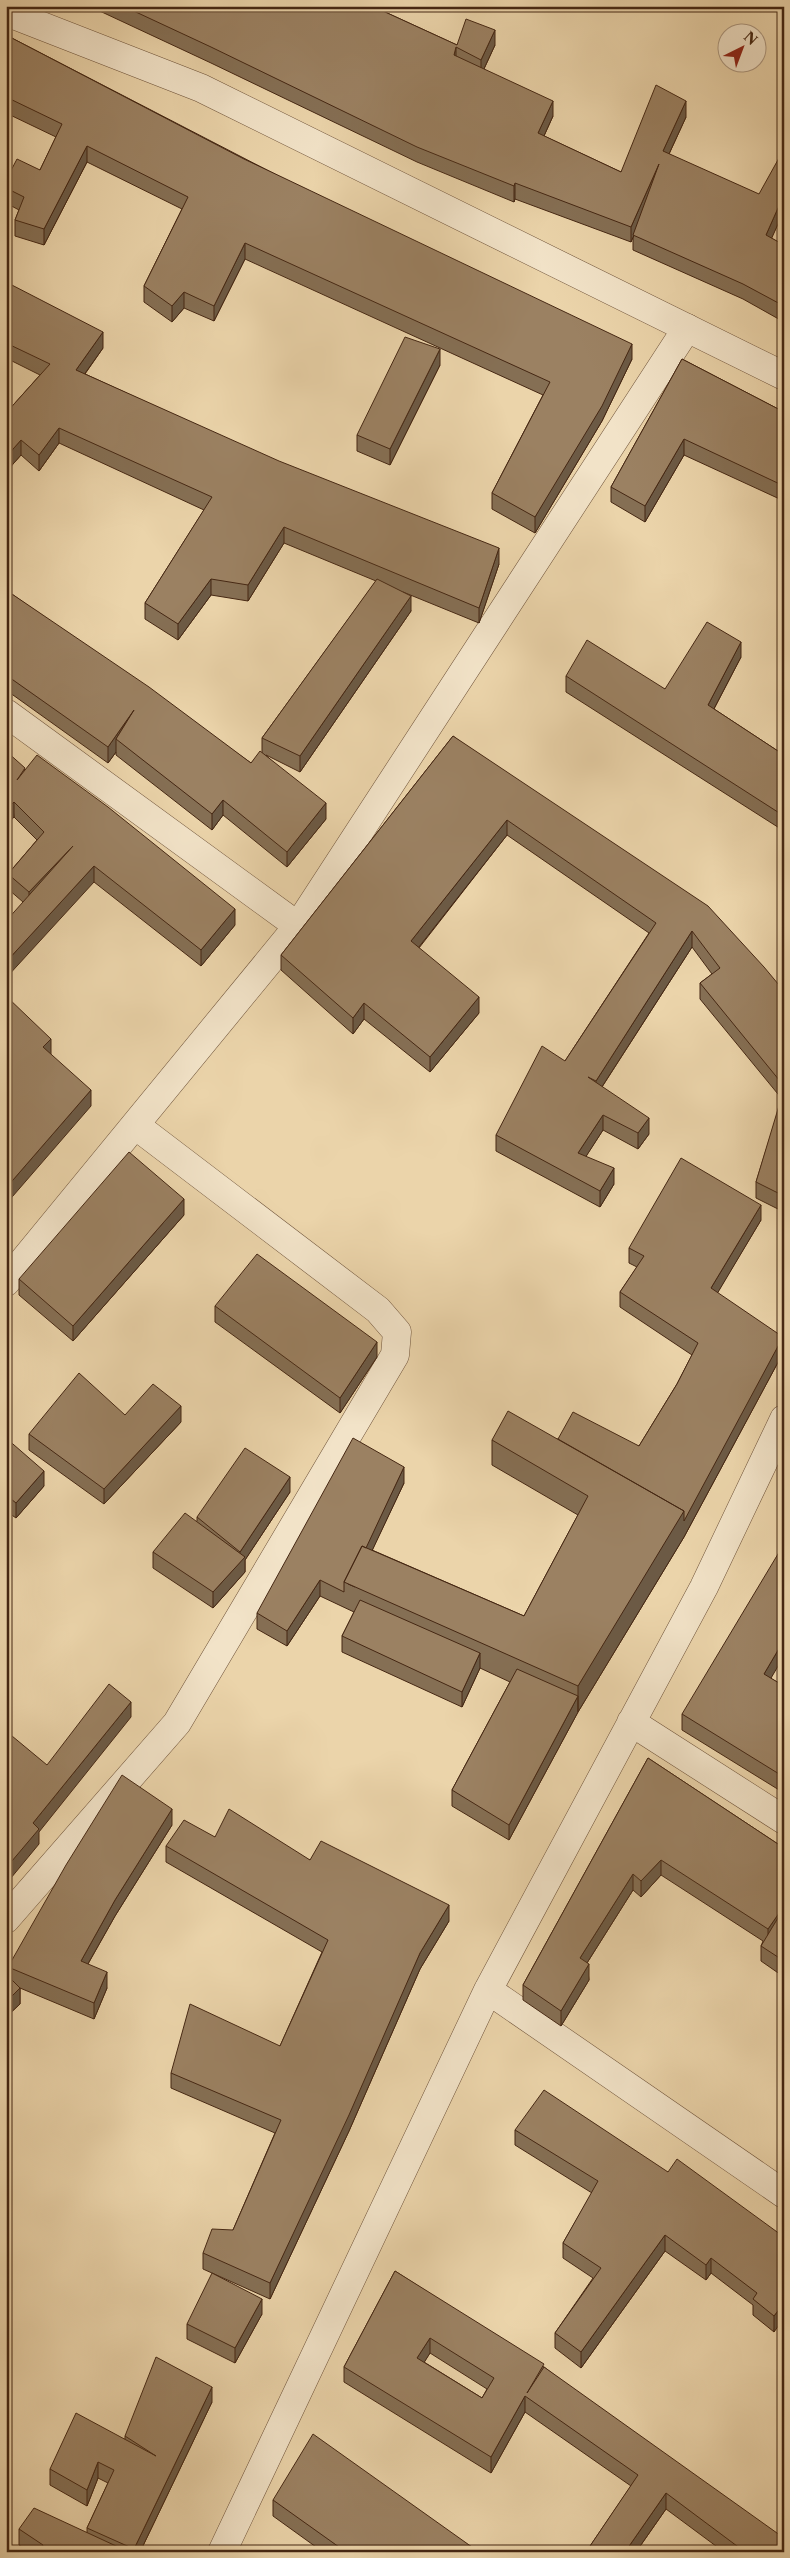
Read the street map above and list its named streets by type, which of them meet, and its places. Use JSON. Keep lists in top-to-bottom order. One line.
{"north":"top right"}
